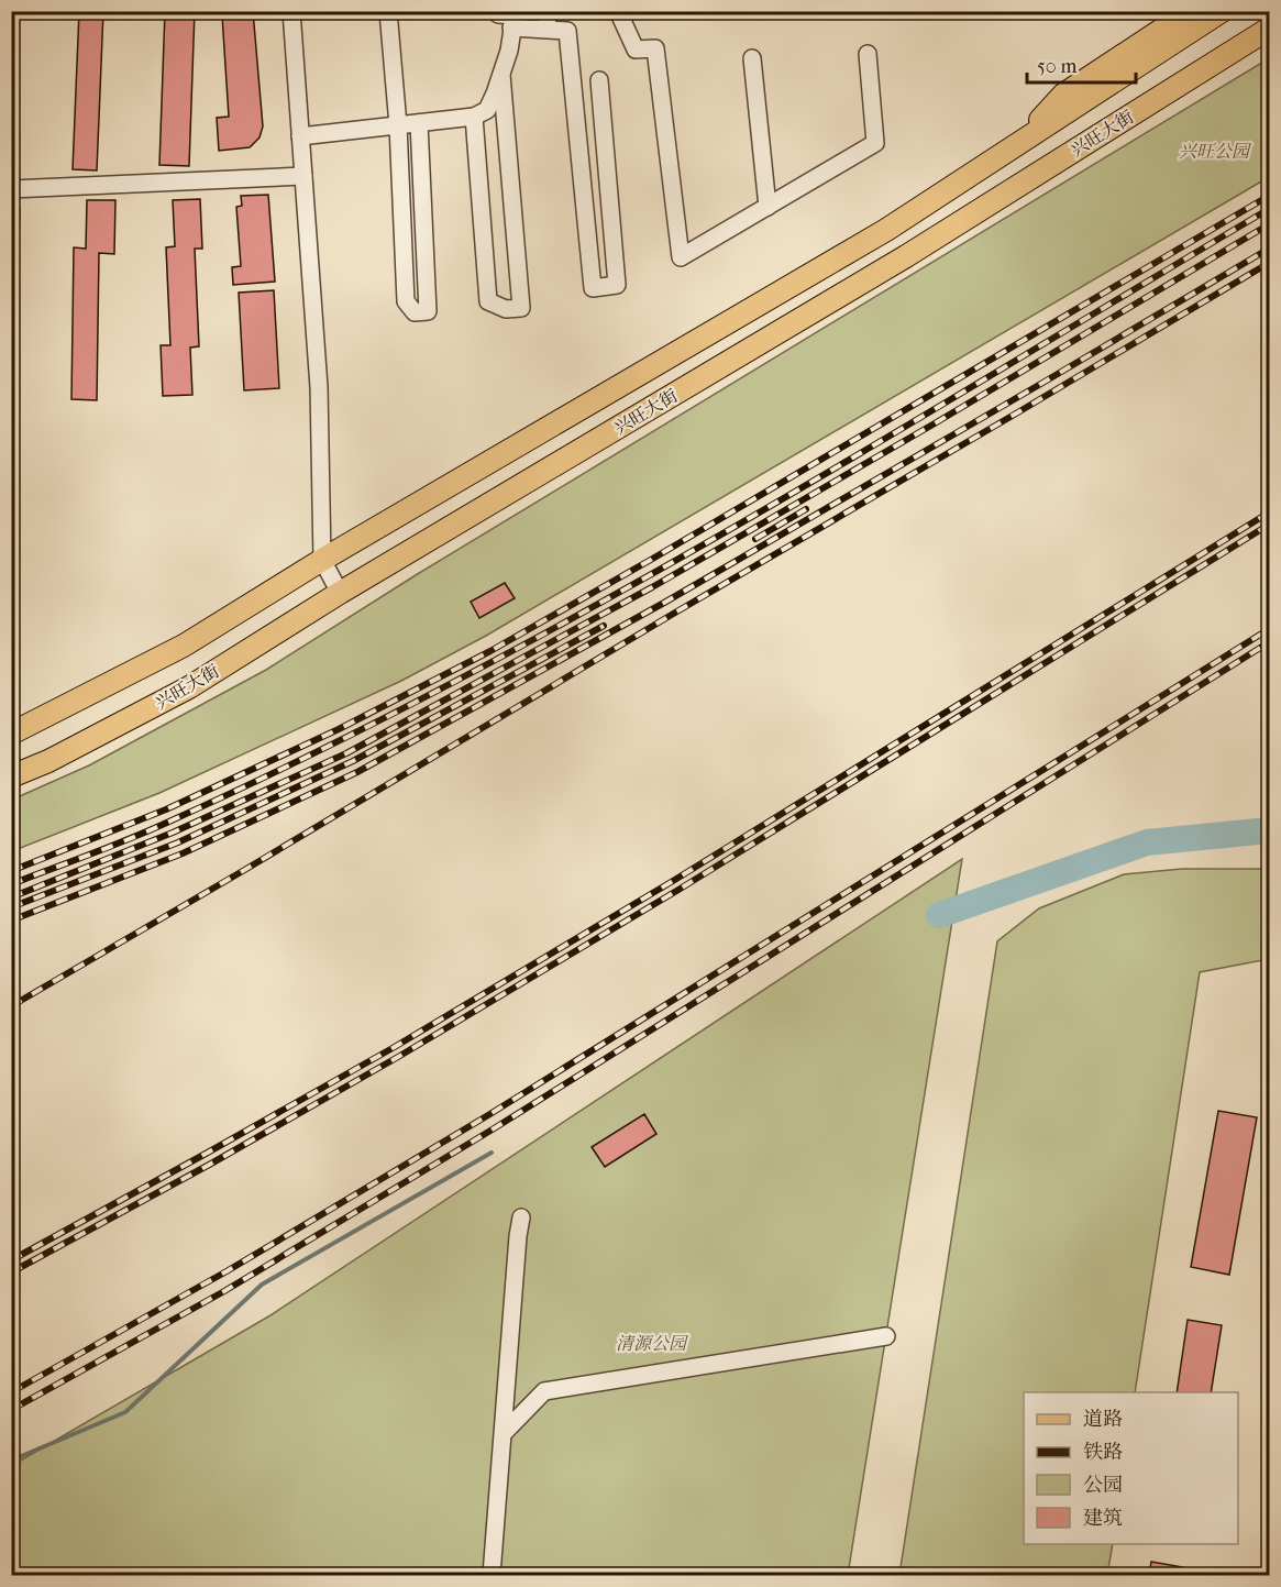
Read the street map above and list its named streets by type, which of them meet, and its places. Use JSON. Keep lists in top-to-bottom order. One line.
{"streets":{"main road":["兴旺大街"]},"parks":["兴旺公园","清源公园"],"legend":["道路","铁路","公园","建筑"],"scale_bar":"50 m"}
